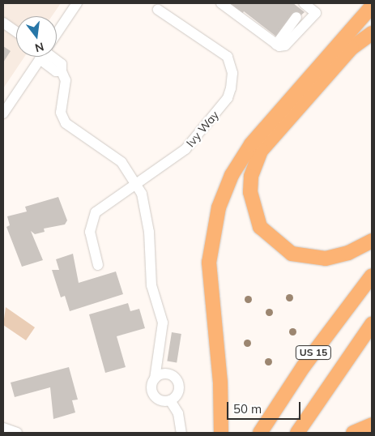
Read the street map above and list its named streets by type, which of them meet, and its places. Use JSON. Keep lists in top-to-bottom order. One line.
{"streets":{"highway":["US 15"],"street":["Ivy Way"]},"scale_bar":"50 m","north":"bottom"}
